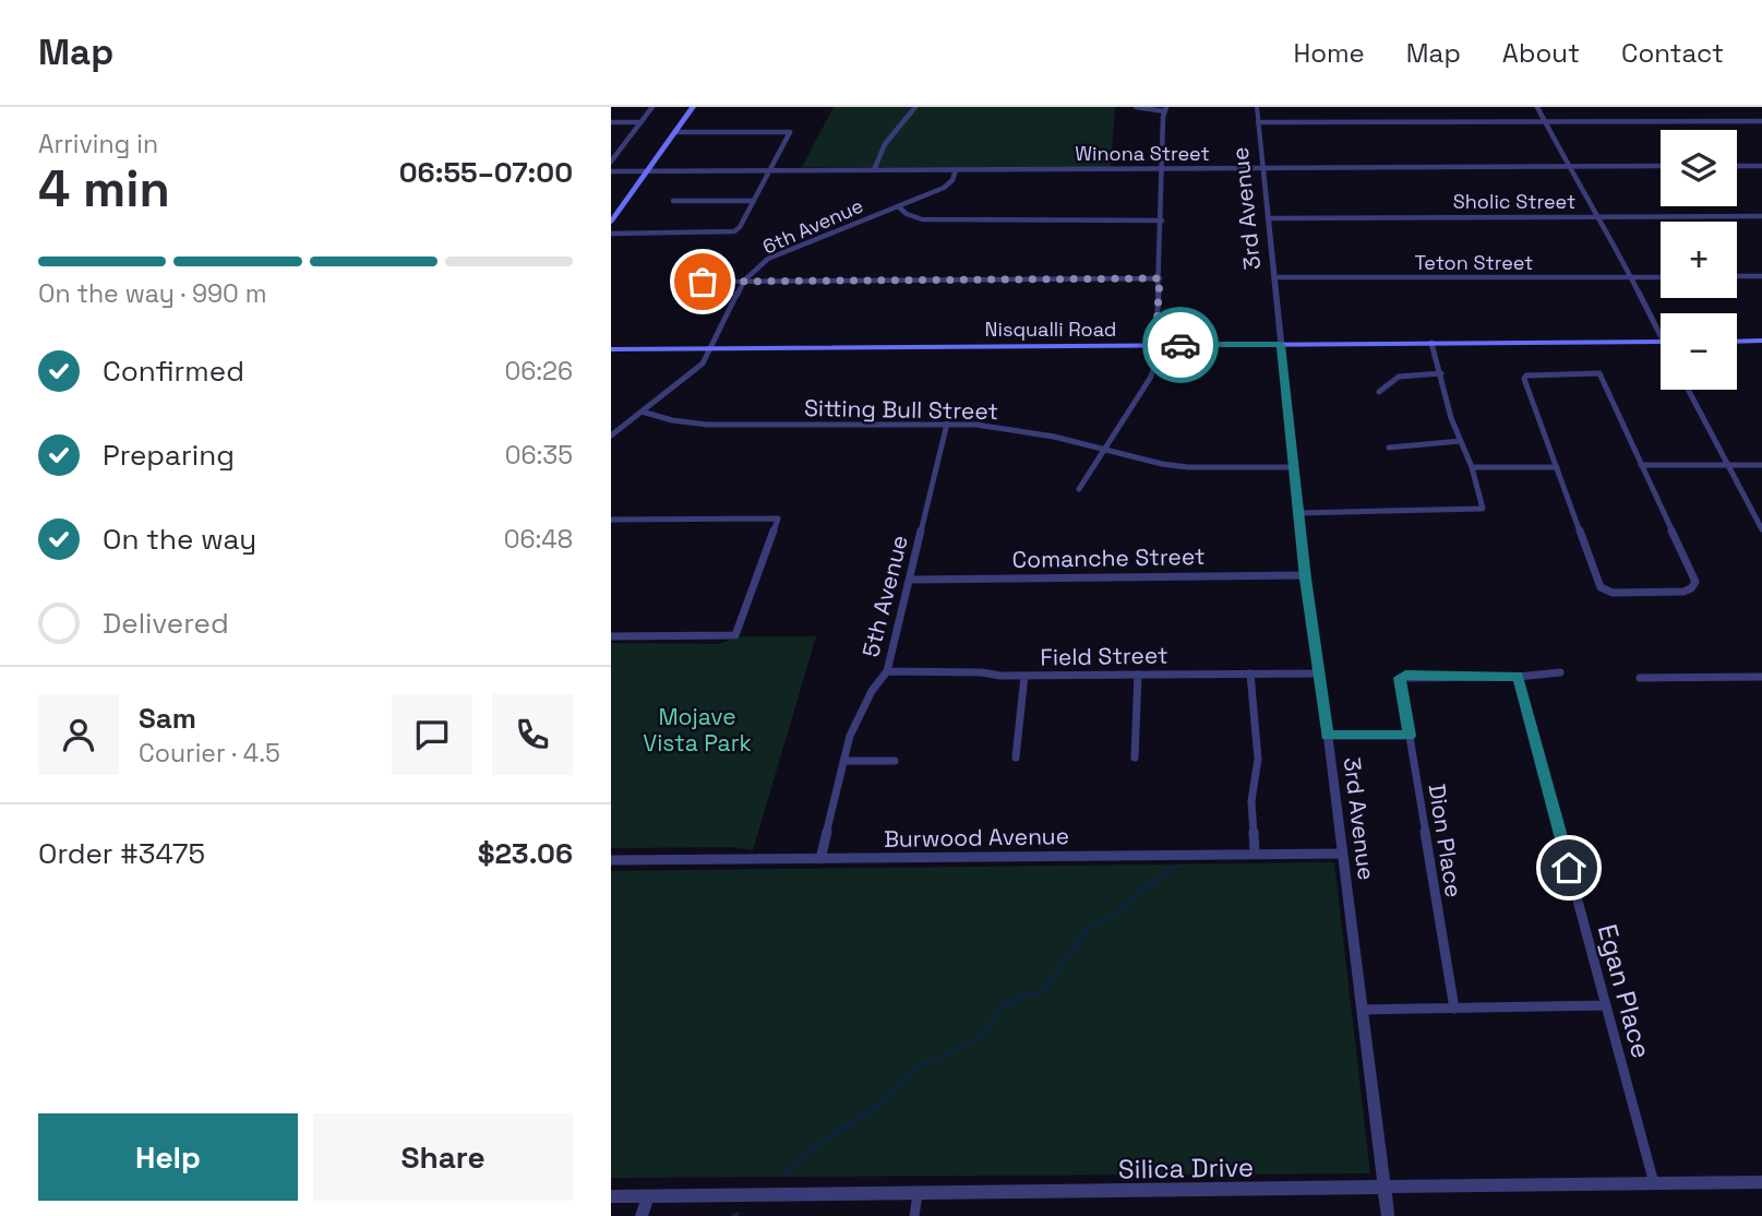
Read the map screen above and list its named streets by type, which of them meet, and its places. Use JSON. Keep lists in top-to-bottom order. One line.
{"streets":{"main road":["Nisqualli Road"],"street":["Winona Street","Sholic Street","3rd Avenue","6th Avenue","Teton Street","Sitting Bull Street","Comanche Street","5th Avenue","Field Street","Burwood Avenue","Dion Place","Egan Place","Silica Drive"]},"crossings":[["Winona Street","3rd Avenue"],["Winona Street","6th Avenue"],["Sholic Street","3rd Avenue"],["3rd Avenue","Teton Street"],["3rd Avenue","Nisqualli Road"],["3rd Avenue","Sitting Bull Street"],["3rd Avenue","Comanche Street"],["3rd Avenue","Field Street"],["3rd Avenue","Burwood Avenue"],["3rd Avenue","Silica Drive"],["6th Avenue","Nisqualli Road"],["6th Avenue","Sitting Bull Street"],["Sitting Bull Street","5th Avenue"],["Comanche Street","5th Avenue"],["5th Avenue","Field Street"],["5th Avenue","Burwood Avenue"],["Dion Place","Egan Place"],["Egan Place","Silica Drive"]],"parks":["Mojave Vista Park"],"page":{"header":"Map","nav":["Home","Map","About","Contact"],"heading":["4 min","Arriving in","06:55–07:00"],"panel":["Sam","Courier · 4.5","Order #3475","$23.06"],"map_buttons":["+","−"],"bar":"On the way · 990 m","list":[["Confirmed","06:26"],["Preparing","06:35"],["On the way","06:48"],"Delivered"],"buttons":["Help","Share"]}}
